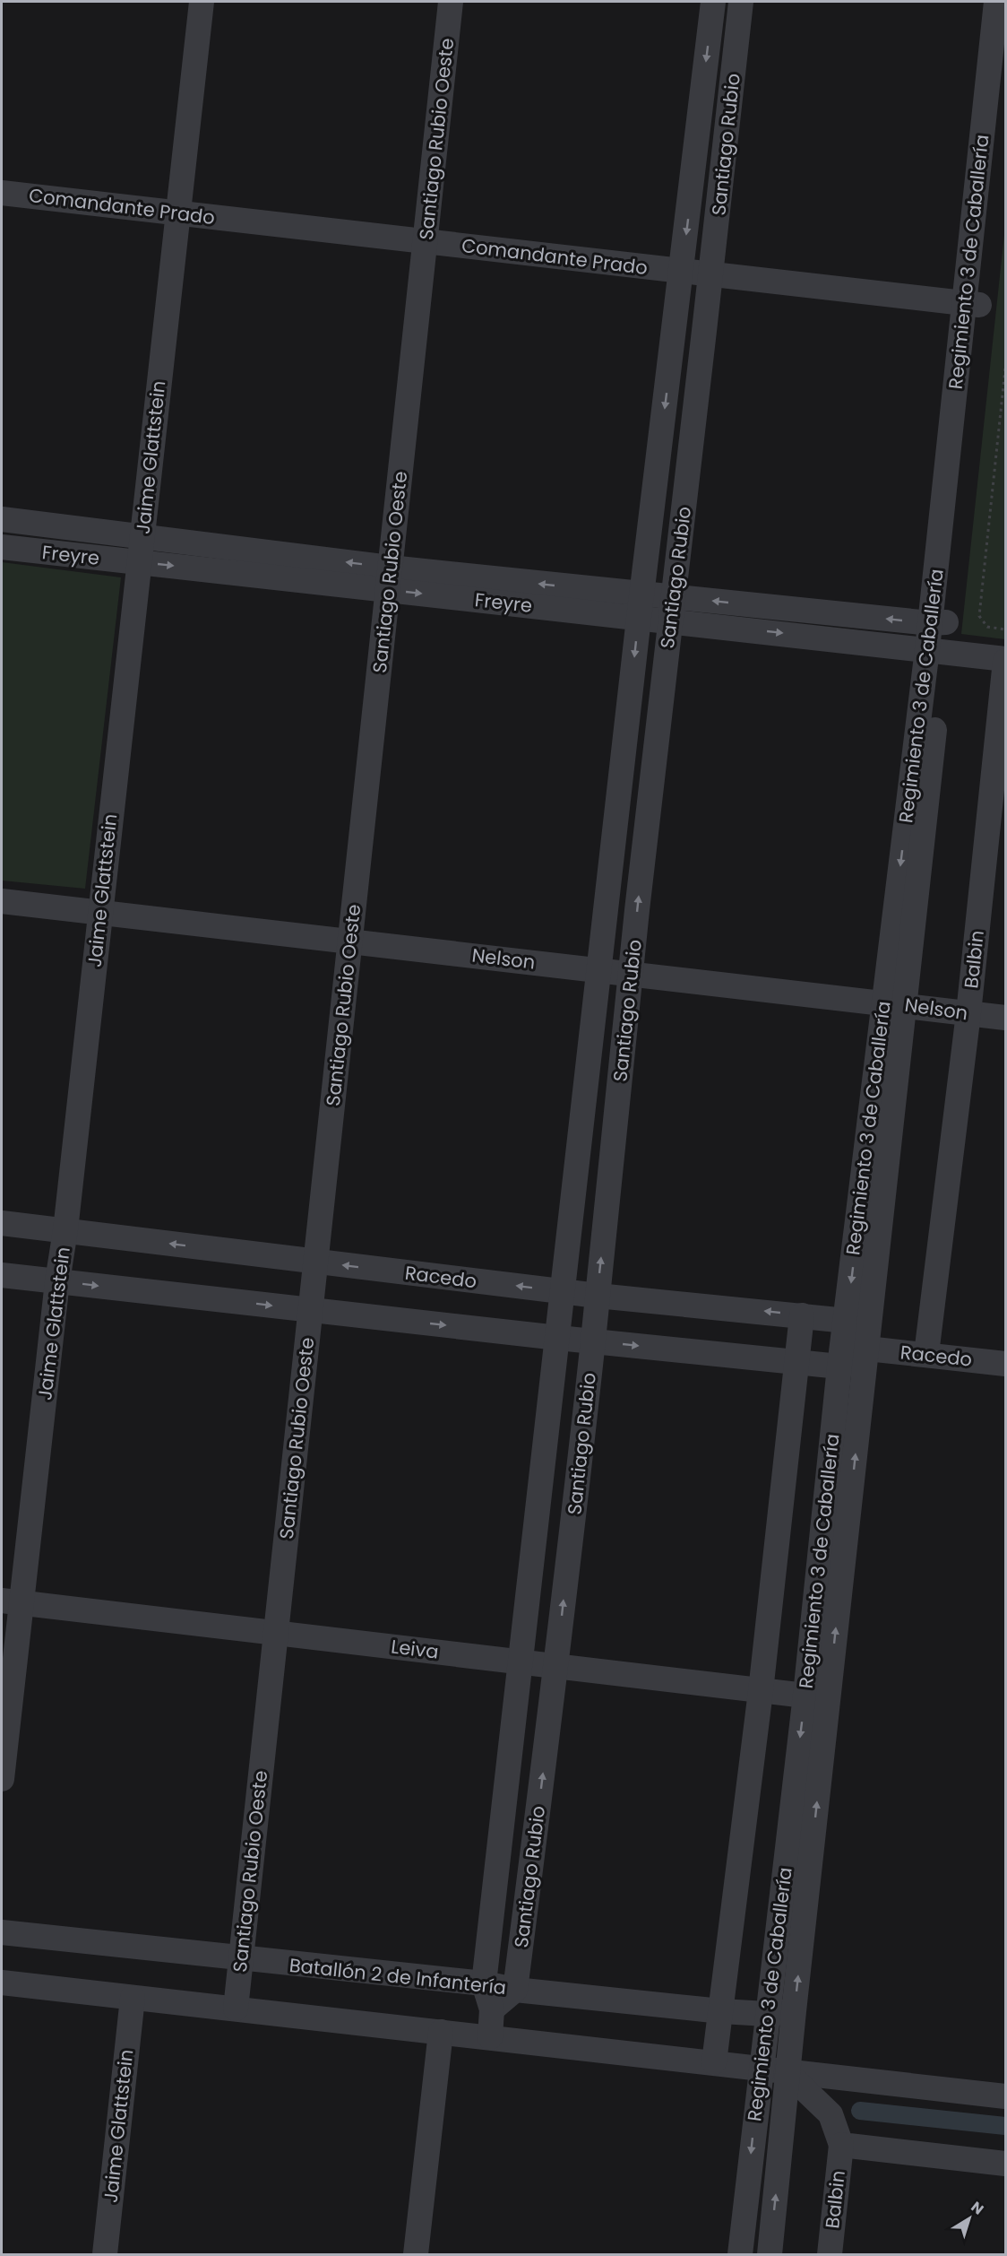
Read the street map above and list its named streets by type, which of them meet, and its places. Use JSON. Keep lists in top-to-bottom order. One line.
{"streets":{"street":["Santiago Rubio Oeste","Santiago Rubio","Comandante Prado","Regimiento 3 de Caballería","Jaime Glattstein","Freyre","Nelson","Balbin","Racedo","Leiva","Batallón 2 de Infantería"]},"crossings":[["Santiago Rubio Oeste","Comandante Prado"],["Santiago Rubio Oeste","Freyre"],["Santiago Rubio Oeste","Nelson"],["Santiago Rubio Oeste","Racedo"],["Santiago Rubio Oeste","Leiva"],["Santiago Rubio Oeste","Batallón 2 de Infantería"],["Santiago Rubio","Comandante Prado"],["Santiago Rubio","Freyre"],["Santiago Rubio","Nelson"],["Santiago Rubio","Racedo"],["Santiago Rubio","Leiva"],["Santiago Rubio","Batallón 2 de Infantería"],["Comandante Prado","Regimiento 3 de Caballería"],["Comandante Prado","Jaime Glattstein"],["Regimiento 3 de Caballería","Freyre"],["Regimiento 3 de Caballería","Nelson"],["Regimiento 3 de Caballería","Racedo"],["Regimiento 3 de Caballería","Leiva"],["Regimiento 3 de Caballería","Batallón 2 de Infantería"],["Jaime Glattstein","Freyre"],["Jaime Glattstein","Nelson"],["Jaime Glattstein","Racedo"],["Jaime Glattstein","Leiva"],["Freyre","Balbin"],["Nelson","Balbin"],["Balbin","Racedo"]],"north":"top right"}
